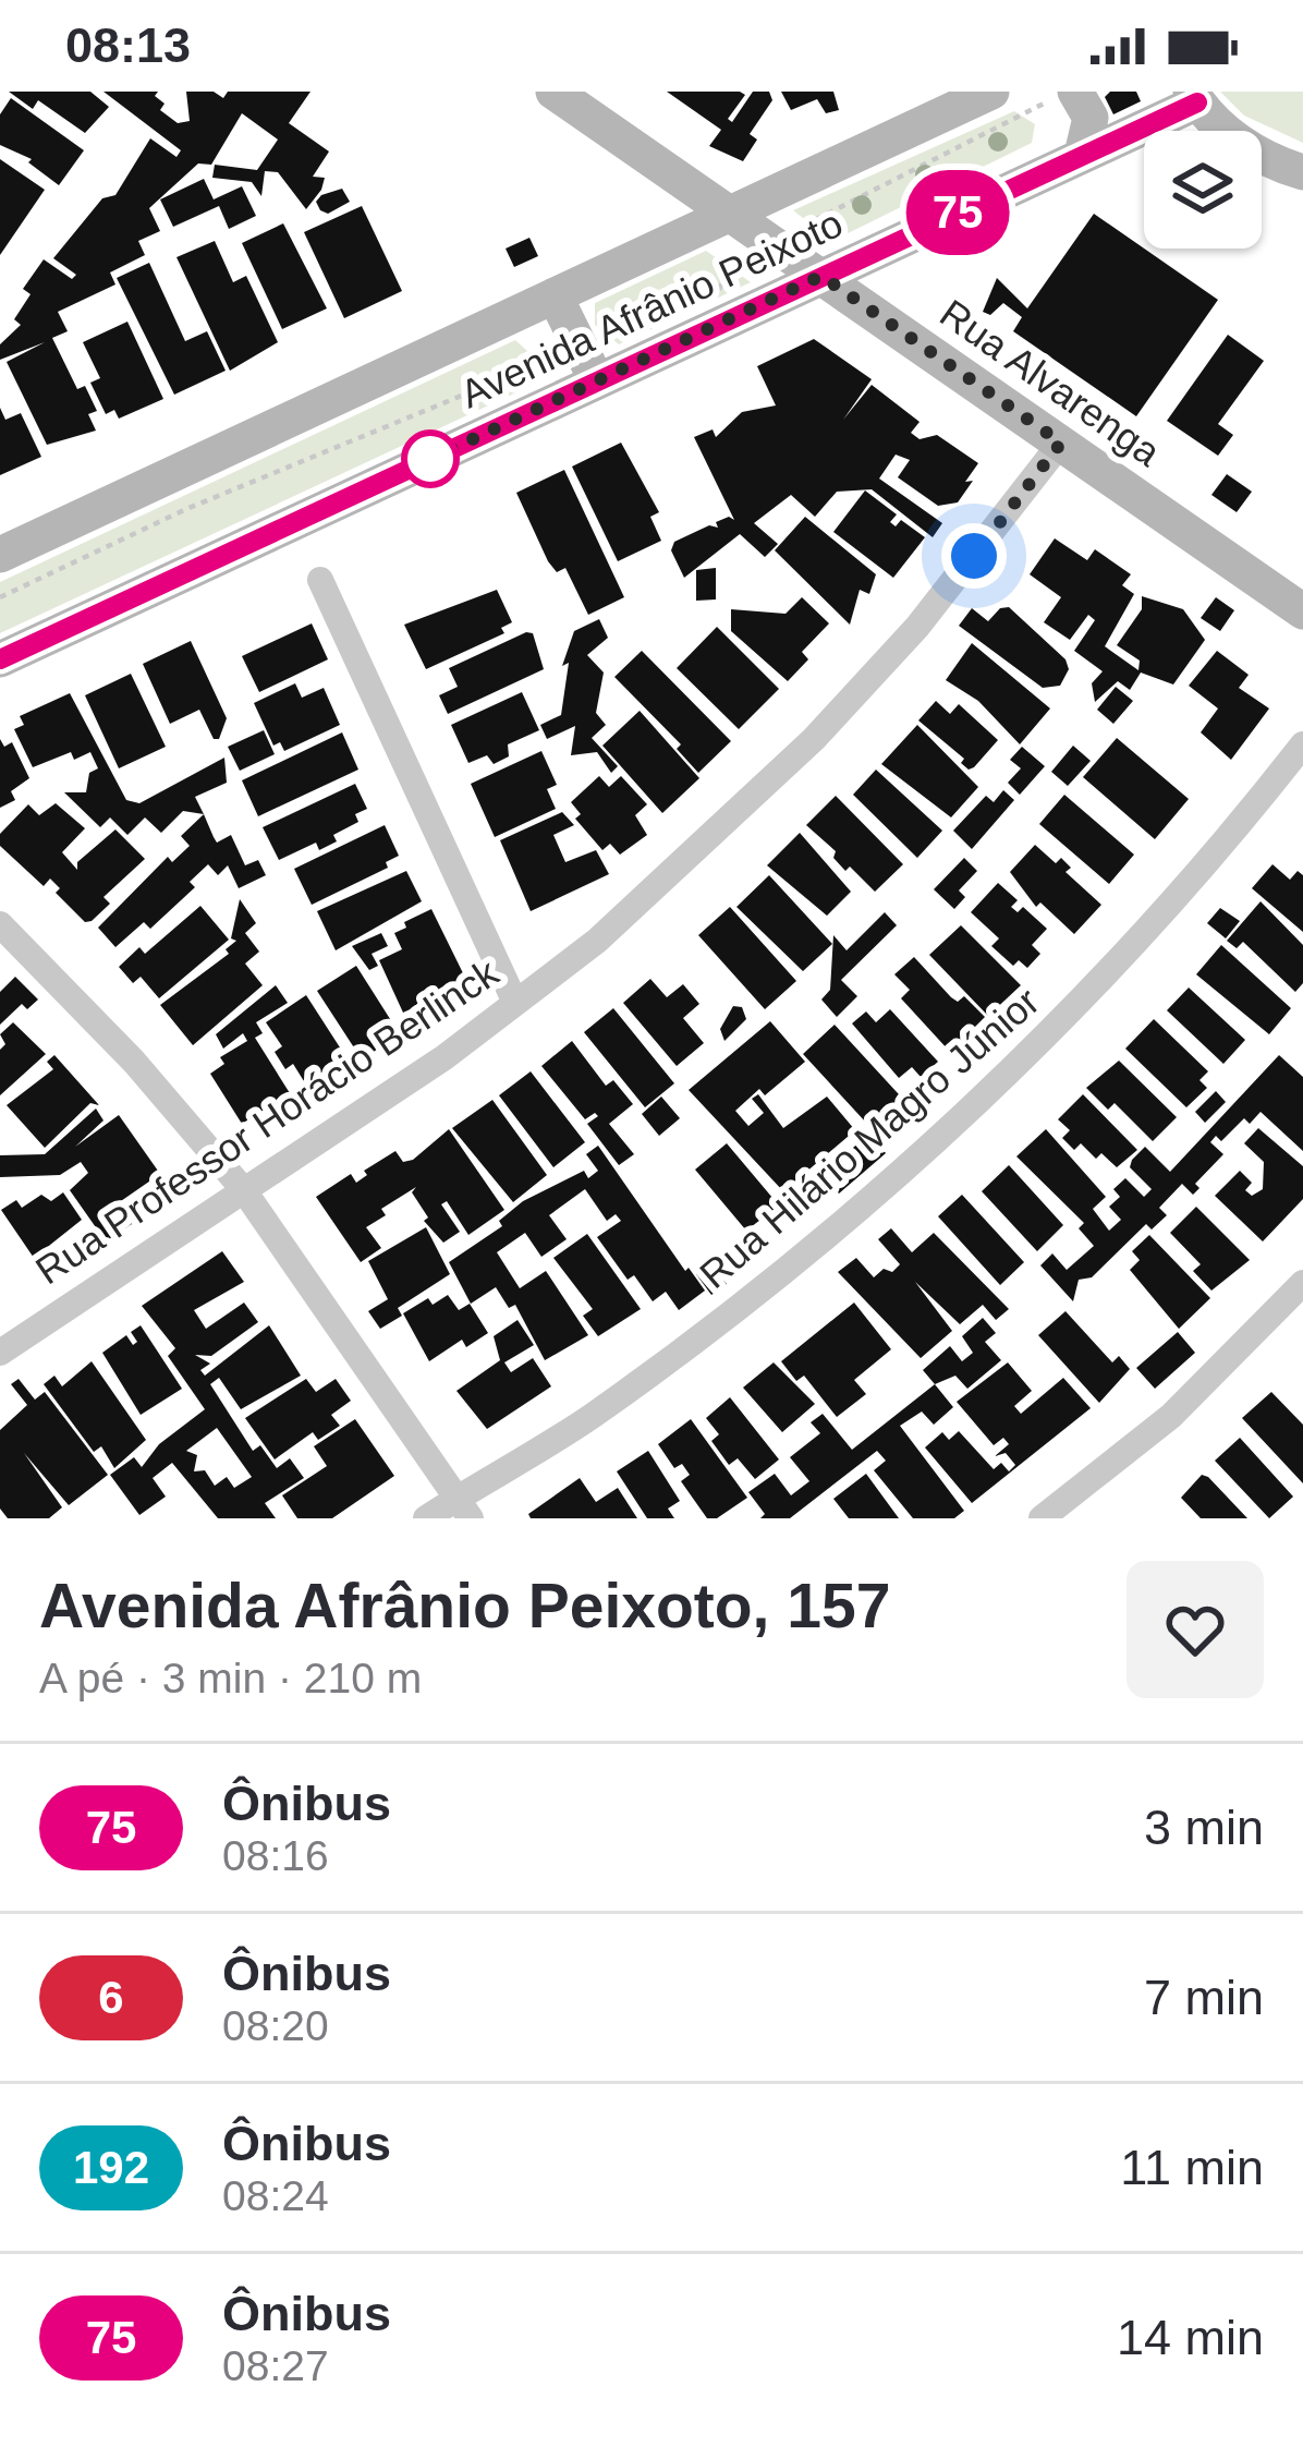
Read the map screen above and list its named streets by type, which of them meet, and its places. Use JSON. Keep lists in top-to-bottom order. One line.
{"streets":{"main road":["Avenida Afrânio Peixoto","Rua Alvarenga"],"street":["Rua Professor Horácio Berlinck","Rua Hilário Magro Júnior"]},"crossings":[["Avenida Afrânio Peixoto","Rua Alvarenga"],["Rua Alvarenga","Rua Professor Horácio Berlinck"]],"lines":["bus line 75"],"page":{"status":"08:13","on_map":"75","heading":["Avenida Afrânio Peixoto, 157","A pé · 3 min · 210 m"],"list":[{"mark":"75","name":"Ônibus","note":"08:16","value":"3 min"},{"mark":"6","name":"Ônibus","note":"08:20","value":"7 min"},{"mark":"192","name":"Ônibus","note":"08:24","value":"11 min"},{"mark":"75","name":"Ônibus","note":"08:27","value":"14 min"}]}}
